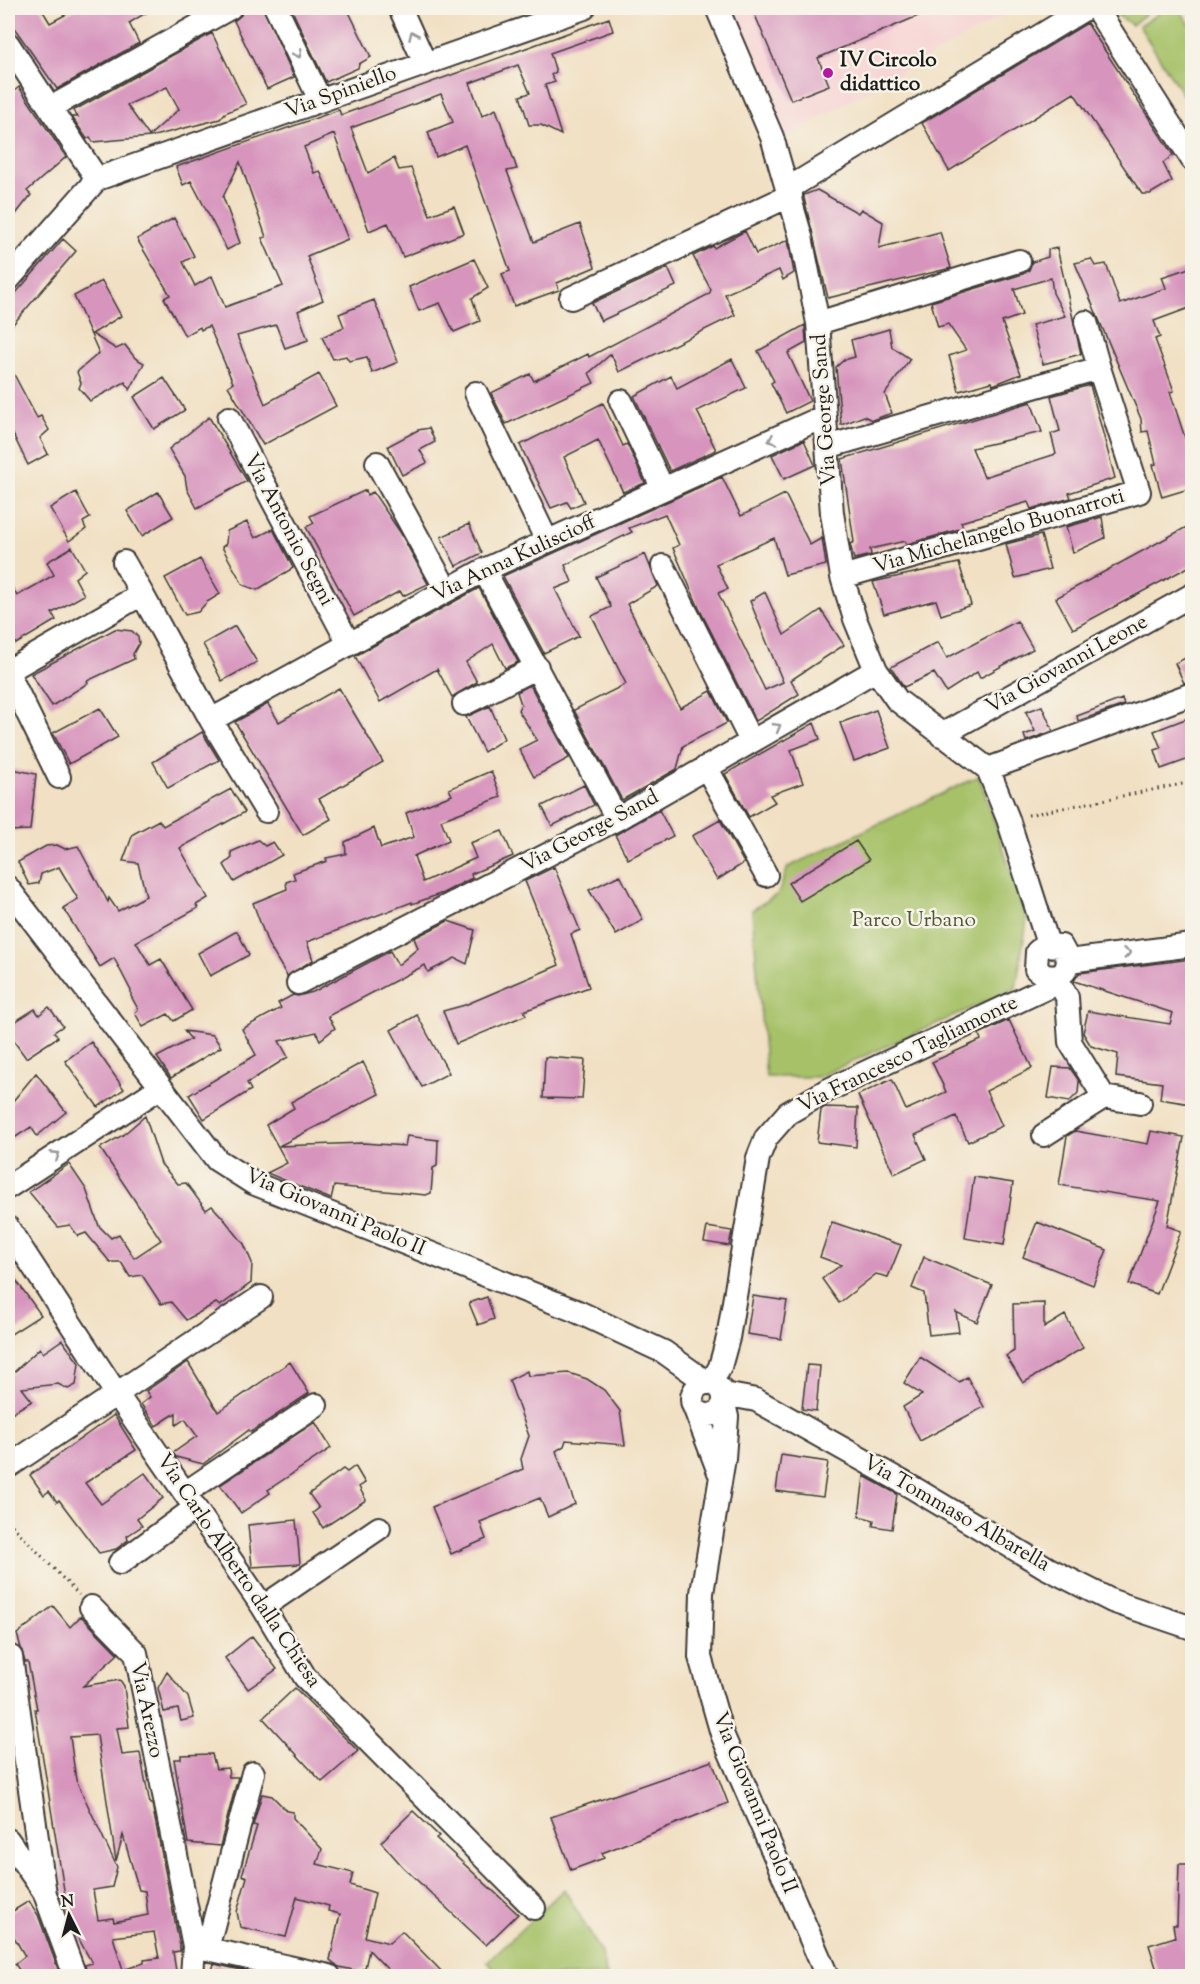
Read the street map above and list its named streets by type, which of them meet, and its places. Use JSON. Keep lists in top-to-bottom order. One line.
{"streets":{"street":["Via Spiniello","Via George Sand","Via Antonio Segni","Via Michelangelo Buonarroti","Via Anna Kuliscioff","Via Giovanni Leone","Via Francesco Tagliamonte","Via Giovanni Paolo II","Via Tommaso Albarella","Via Carlo Alberto dalla Chiesa","Via Arezzo"]},"crossings":[["Via George Sand","Via Michelangelo Buonarroti"],["Via George Sand","Via Anna Kuliscioff"],["Via George Sand","Via Giovanni Leone"],["Via Antonio Segni","Via Anna Kuliscioff"],["Via Francesco Tagliamonte","Via Giovanni Paolo II"],["Via Francesco Tagliamonte","Via Tommaso Albarella"],["Via Giovanni Paolo II","Via Tommaso Albarella"]],"parks":["Parco Urbano"],"places":["IV Circolo didattico"],"north":"top"}
